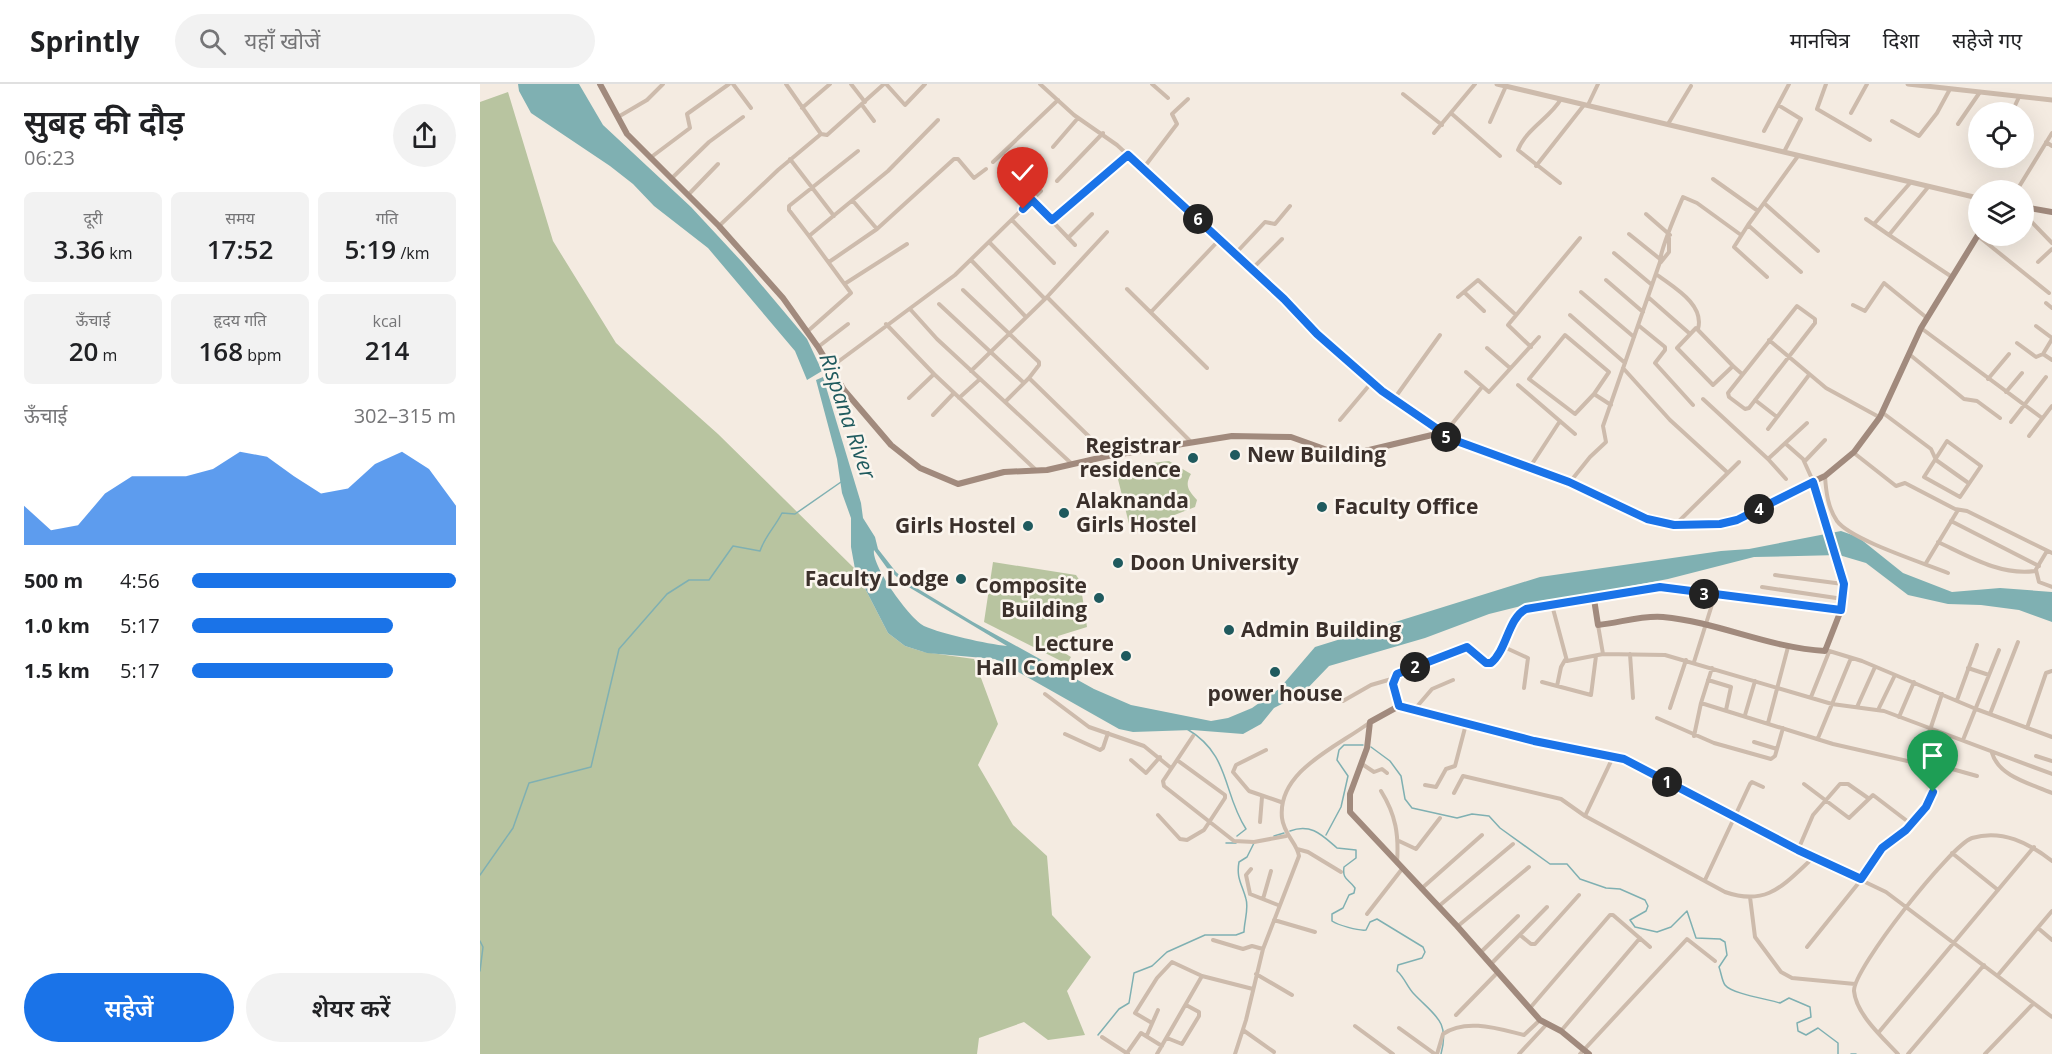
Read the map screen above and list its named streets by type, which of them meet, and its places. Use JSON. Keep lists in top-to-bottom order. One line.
{"water":["Rispana River"],"places":["New Building","Registrar residence","Faculty Office","Alaknanda Girls Hostel","Girls Hostel","Doon University","Faculty Lodge","Composite Building","Admin Building","Lecture Hall Complex","power house"],"page":{"header":"Sprintly","search":"यहाँ खोजें","nav":["मानचित्र","दिशा","सहेजे गए"],"heading":["सुबह की दौड़","06:23"],"stats":[["दूरी","3.36 km"],["समय","17:52"],["गति","5:19 /km"],["ऊँचाई","20 m"],["हृदय गति","168 bpm"],["kcal","214"]],"pins":["6","5","4","3","2","1"],"chart":["ऊँचाई","302–315 m"],"list":[{"name":"500 m","note":"4:56"},{"name":"1.0 km","note":"5:17"},{"name":"1.5 km","note":"5:17"}],"buttons":["सहेजें","शेयर करें"]}}
